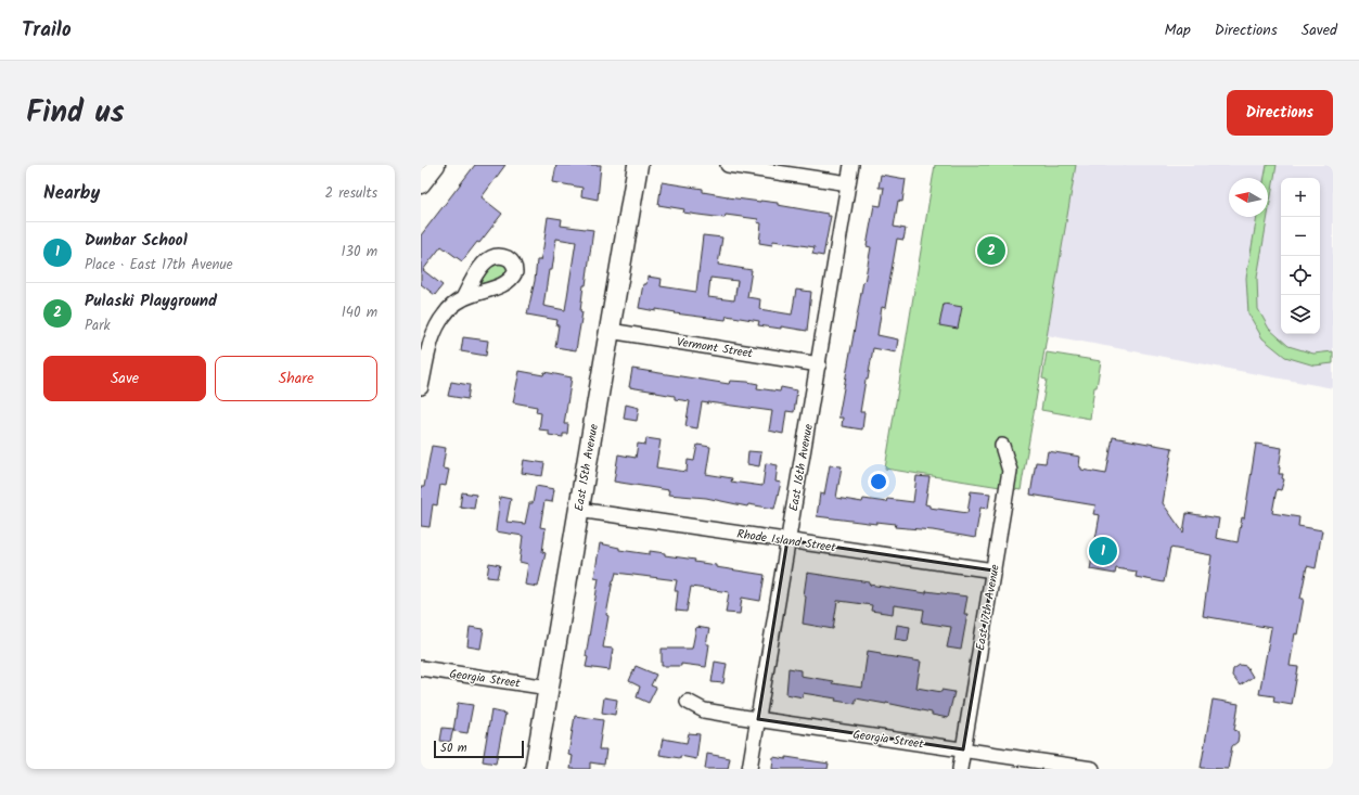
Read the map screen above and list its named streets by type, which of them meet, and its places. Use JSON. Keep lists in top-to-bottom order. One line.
{"streets":{"main road":["East 15th Avenue"],"street":["Vermont Street","East 16th Avenue","Rhode Island Street","East 17th Avenue","Georgia Street"]},"crossings":[["Vermont Street","East 15th Avenue"],["Vermont Street","East 16th Avenue"],["East 15th Avenue","Rhode Island Street"],["East 15th Avenue","Georgia Street"],["East 16th Avenue","Rhode Island Street"],["East 16th Avenue","Georgia Street"],["Rhode Island Street","East 17th Avenue"],["East 17th Avenue","Georgia Street"]],"scale_bar":"50 m","north":"left","page":{"header":"Trailo","nav":["Map","Directions","Saved"],"title":"Find us","buttons":["Directions",["Save","Share"]],"heading":["Nearby","2 results"],"map_buttons":["+","−"],"list":[{"mark":"1","name":"Dunbar School","note":"Place · East 17th Avenue","value":"130 m"},{"mark":"2","name":"Pulaski Playground","note":"Park","value":"140 m"}],"pins":["2","1"],"scale":"50 m"}}
